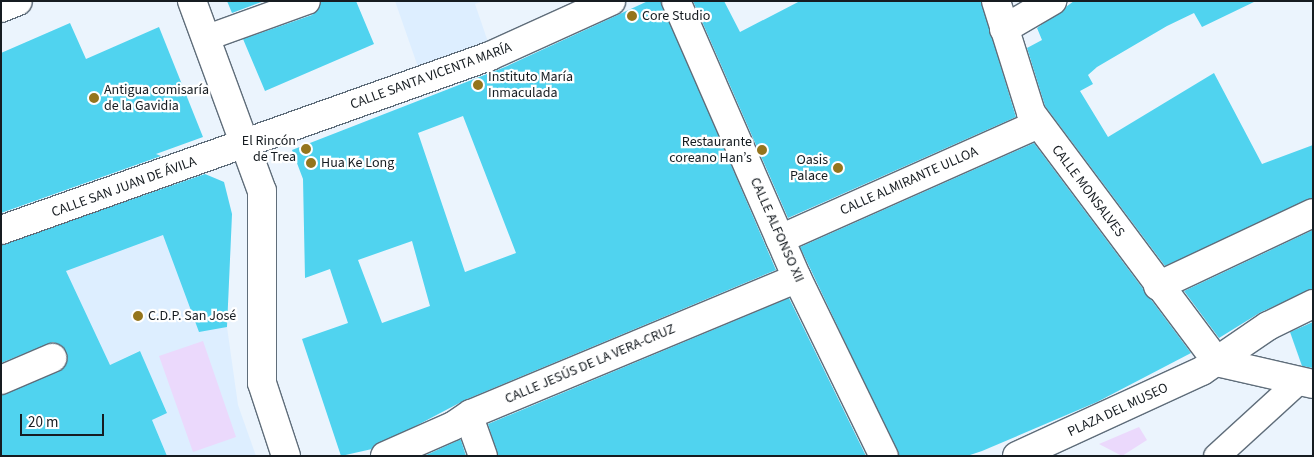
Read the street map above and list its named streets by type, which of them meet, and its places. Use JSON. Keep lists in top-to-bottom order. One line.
{"streets":{"street":["CALLE SANTA VICENTA MARÍA","CALLE ALMIRANTE ULLOA","CALLE SAN JUAN DE ÁVILA","CALLE MONSALVES","CALLE ALFONSO XII","CALLE JESÚS DE LA VERA-CRUZ","PLAZA DEL MUSEO"]},"crossings":[["CALLE SANTA VICENTA MARÍA","CALLE SAN JUAN DE ÁVILA"],["CALLE ALMIRANTE ULLOA","CALLE MONSALVES"],["CALLE ALMIRANTE ULLOA","CALLE ALFONSO XII"],["CALLE MONSALVES","PLAZA DEL MUSEO"],["CALLE ALFONSO XII","CALLE JESÚS DE LA VERA-CRUZ"]],"places":["Core Studio","Instituto María Inmaculada","Antigua comisaría de la Gavidia","El Rincón de Trea","Restaurante coreano Han’s","Hua Ke Long","Oasis Palace","C.D.P. San José"],"scale_bar":"20 m"}
